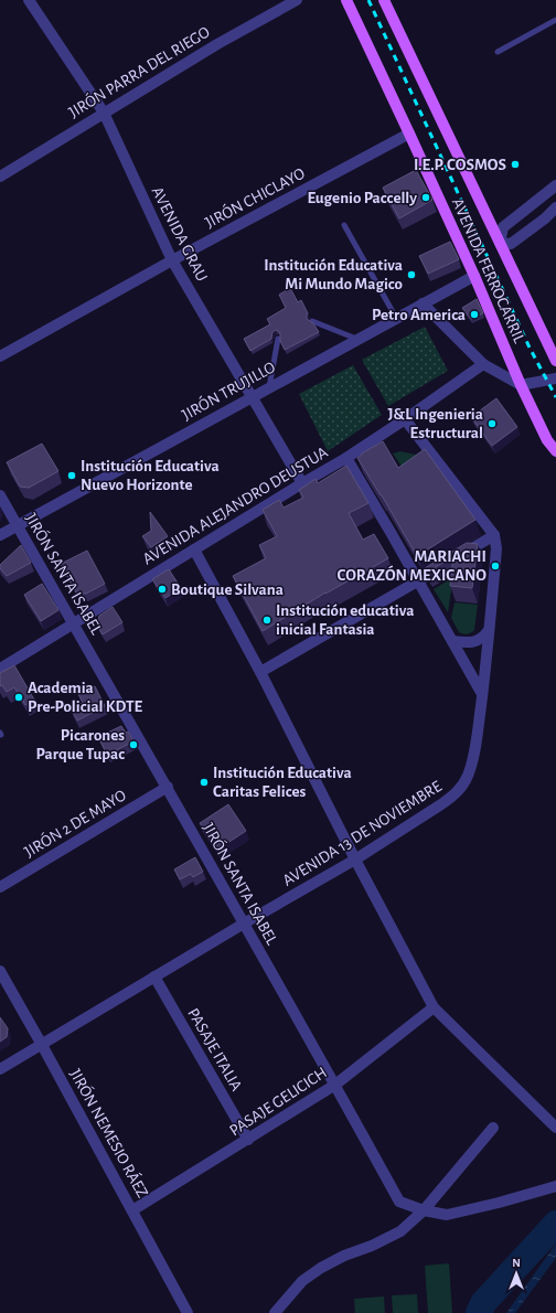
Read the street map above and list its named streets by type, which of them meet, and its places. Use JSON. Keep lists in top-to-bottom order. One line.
{"streets":{"main road":["AVENIDA FERROCARRIL"],"street":["JIRÓN PARRA DEL RIEGO","JIRÓN CHICLAYO","AVENIDA GRAU","JIRÓN TRUJILLO","AVENIDA ALEJANDRO DEUSTUA","JIRÓN SANTA ISABEL","JIRÓN 2 DE MAYO","AVENIDA 13 DE NOVIEMBRE","PASAJE ITALIA","PASAJE GELICICH","JIRÓN NEMESIO RÁEZ"]},"crossings":[["JIRÓN PARRA DEL RIEGO","AVENIDA GRAU"],["JIRÓN CHICLAYO","AVENIDA GRAU"],["JIRÓN CHICLAYO","AVENIDA FERROCARRIL"],["AVENIDA GRAU","JIRÓN TRUJILLO"],["AVENIDA GRAU","AVENIDA ALEJANDRO DEUSTUA"],["AVENIDA FERROCARRIL","JIRÓN TRUJILLO"],["JIRÓN TRUJILLO","JIRÓN SANTA ISABEL"],["AVENIDA ALEJANDRO DEUSTUA","JIRÓN SANTA ISABEL"],["JIRÓN SANTA ISABEL","JIRÓN 2 DE MAYO"],["JIRÓN SANTA ISABEL","AVENIDA 13 DE NOVIEMBRE"],["JIRÓN SANTA ISABEL","PASAJE GELICICH"],["AVENIDA 13 DE NOVIEMBRE","PASAJE ITALIA"],["AVENIDA 13 DE NOVIEMBRE","JIRÓN NEMESIO RÁEZ"],["PASAJE ITALIA","PASAJE GELICICH"],["PASAJE GELICICH","JIRÓN NEMESIO RÁEZ"]],"places":["I.E.P. COSMOS","Eugenio Paccelly","Institución Educativa Mi Mundo Magico","Petro America","J&L Ingenieria Estructural","Institución Educativa Nuevo Horizonte","MARIACHI CORAZÓN MEXICANO","Boutique Silvana","Institución educativa inicial Fantasia","Academia Pre-Policial KDTE","Picarones Parque Tupac","Institución Educativa Caritas Felices"],"north":"top"}
